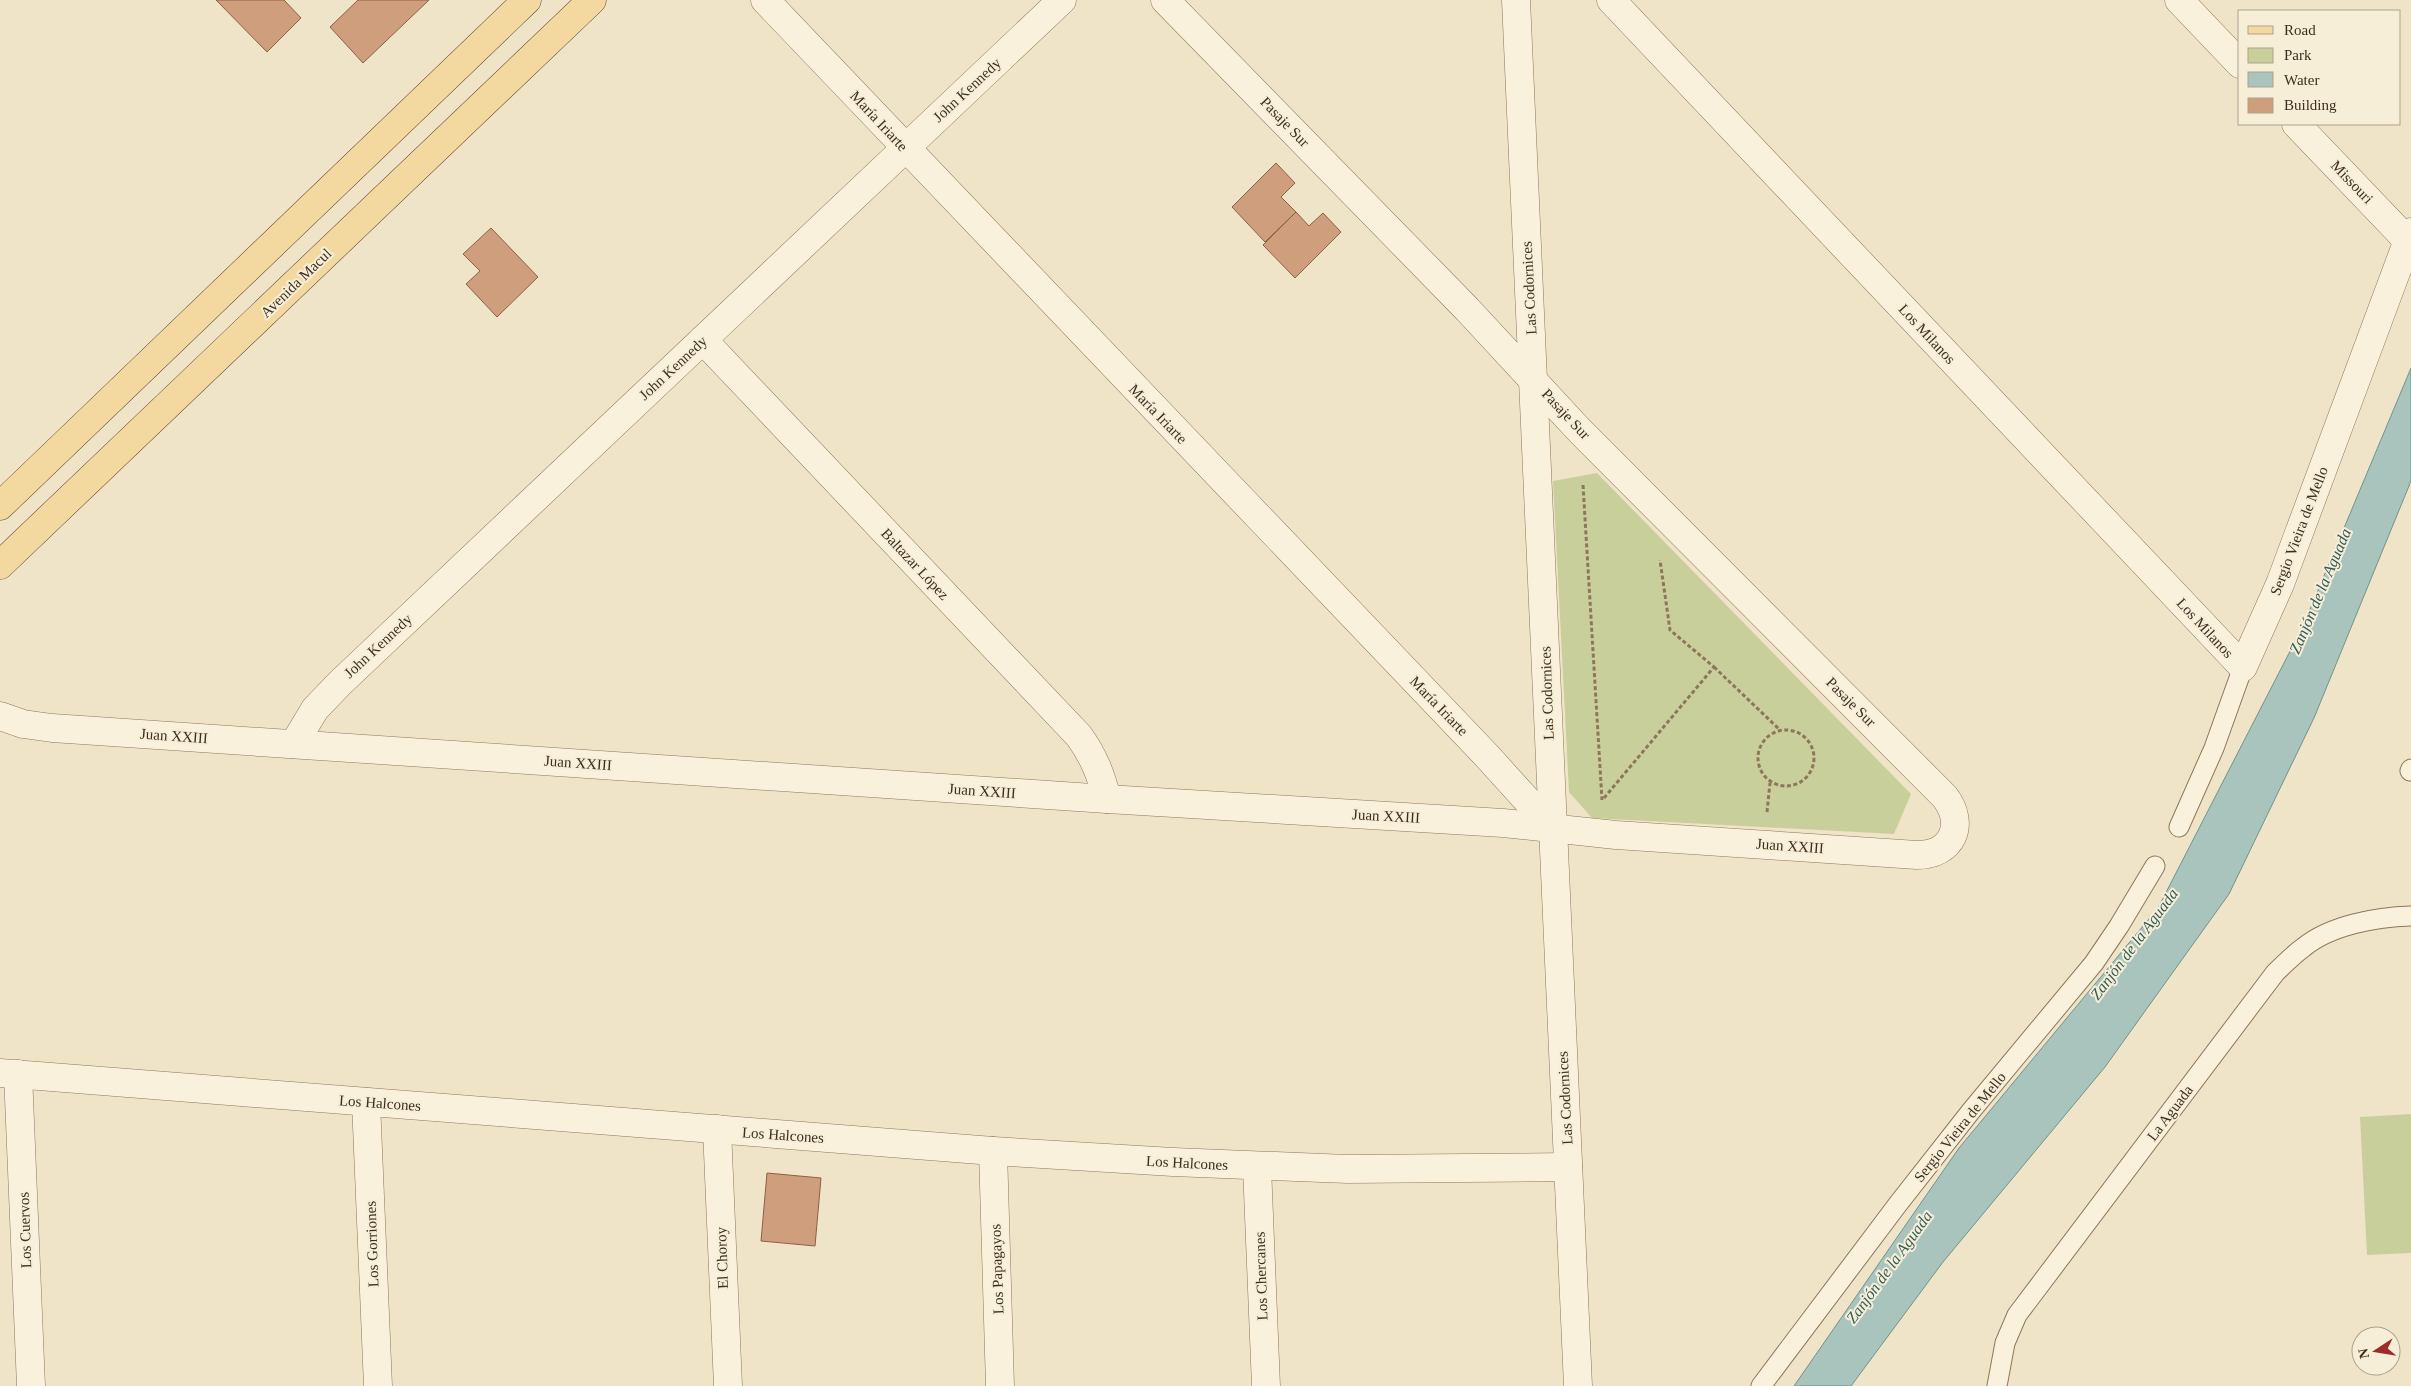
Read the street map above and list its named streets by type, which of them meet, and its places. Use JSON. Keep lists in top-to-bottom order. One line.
{"streets":{"main road":["Avenida Macul"],"street":["John Kennedy","María Iriarte","Pasaje Sur","Missouri","Las Codornices","Los Milanos","Sergio Vieira de Mello","Baltazar López","Juan XXIII","Los Halcones","Los Cuervos","Los Gorriones","El Choroy","Los Papagayos","Los Chercanes"],"lane":["La Aguada"]},"crossings":[["John Kennedy","María Iriarte"],["John Kennedy","Baltazar López"],["John Kennedy","Juan XXIII"],["María Iriarte","Las Codornices"],["María Iriarte","Juan XXIII"],["Pasaje Sur","Las Codornices"],["Pasaje Sur","Juan XXIII"],["Missouri","Sergio Vieira de Mello"],["Las Codornices","Juan XXIII"],["Las Codornices","Los Halcones"],["Los Milanos","Sergio Vieira de Mello"],["Baltazar López","Juan XXIII"],["Los Halcones","Los Cuervos"],["Los Halcones","Los Gorriones"],["Los Halcones","El Choroy"],["Los Halcones","Los Papagayos"],["Los Halcones","Los Chercanes"]],"water":["Zanjón de la Aguada"],"legend":["Road","Park","Water","Building"],"north":"left"}
